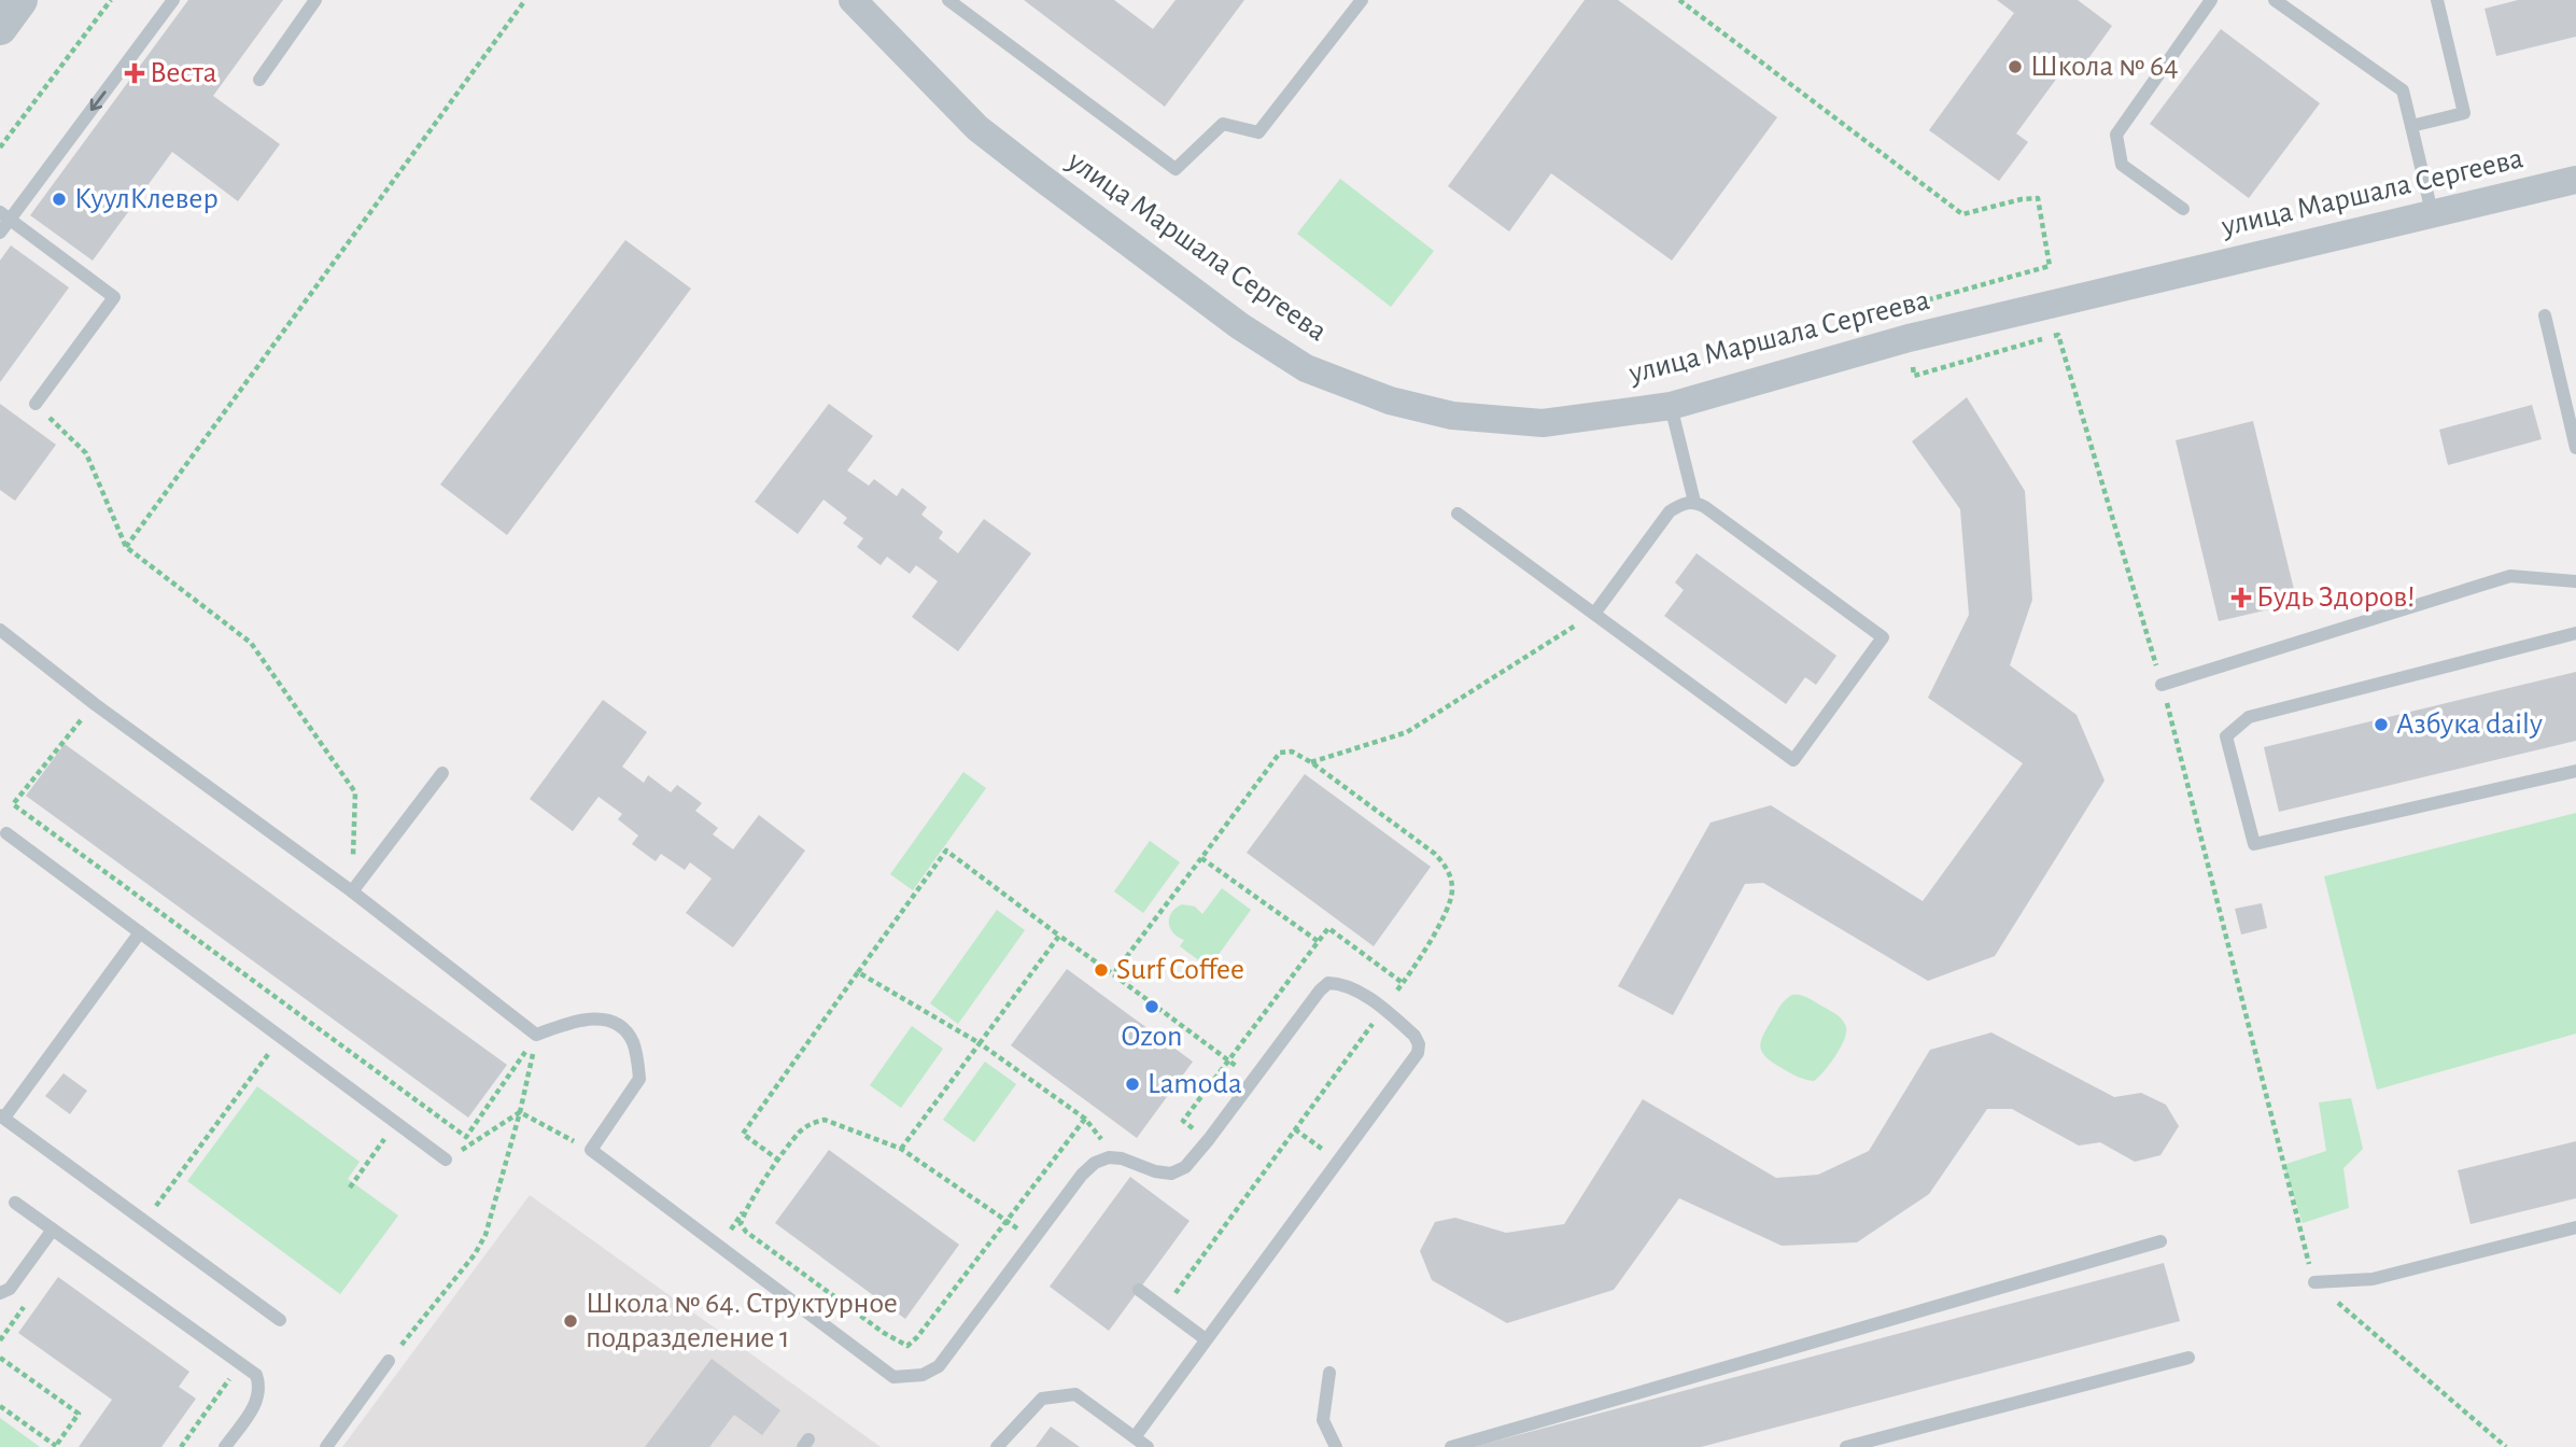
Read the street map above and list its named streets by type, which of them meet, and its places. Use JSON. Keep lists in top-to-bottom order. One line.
{"streets":{"street":["улица Маршала Сергеева"]},"places":{"other":["Школа № 64","КуулКлевер","Азбука daily","Surf Coffee","Ozon","Lamoda","Школа № 64. Структурное подразделение 1"],"health":["Веста","Будь Здоров!"]}}
